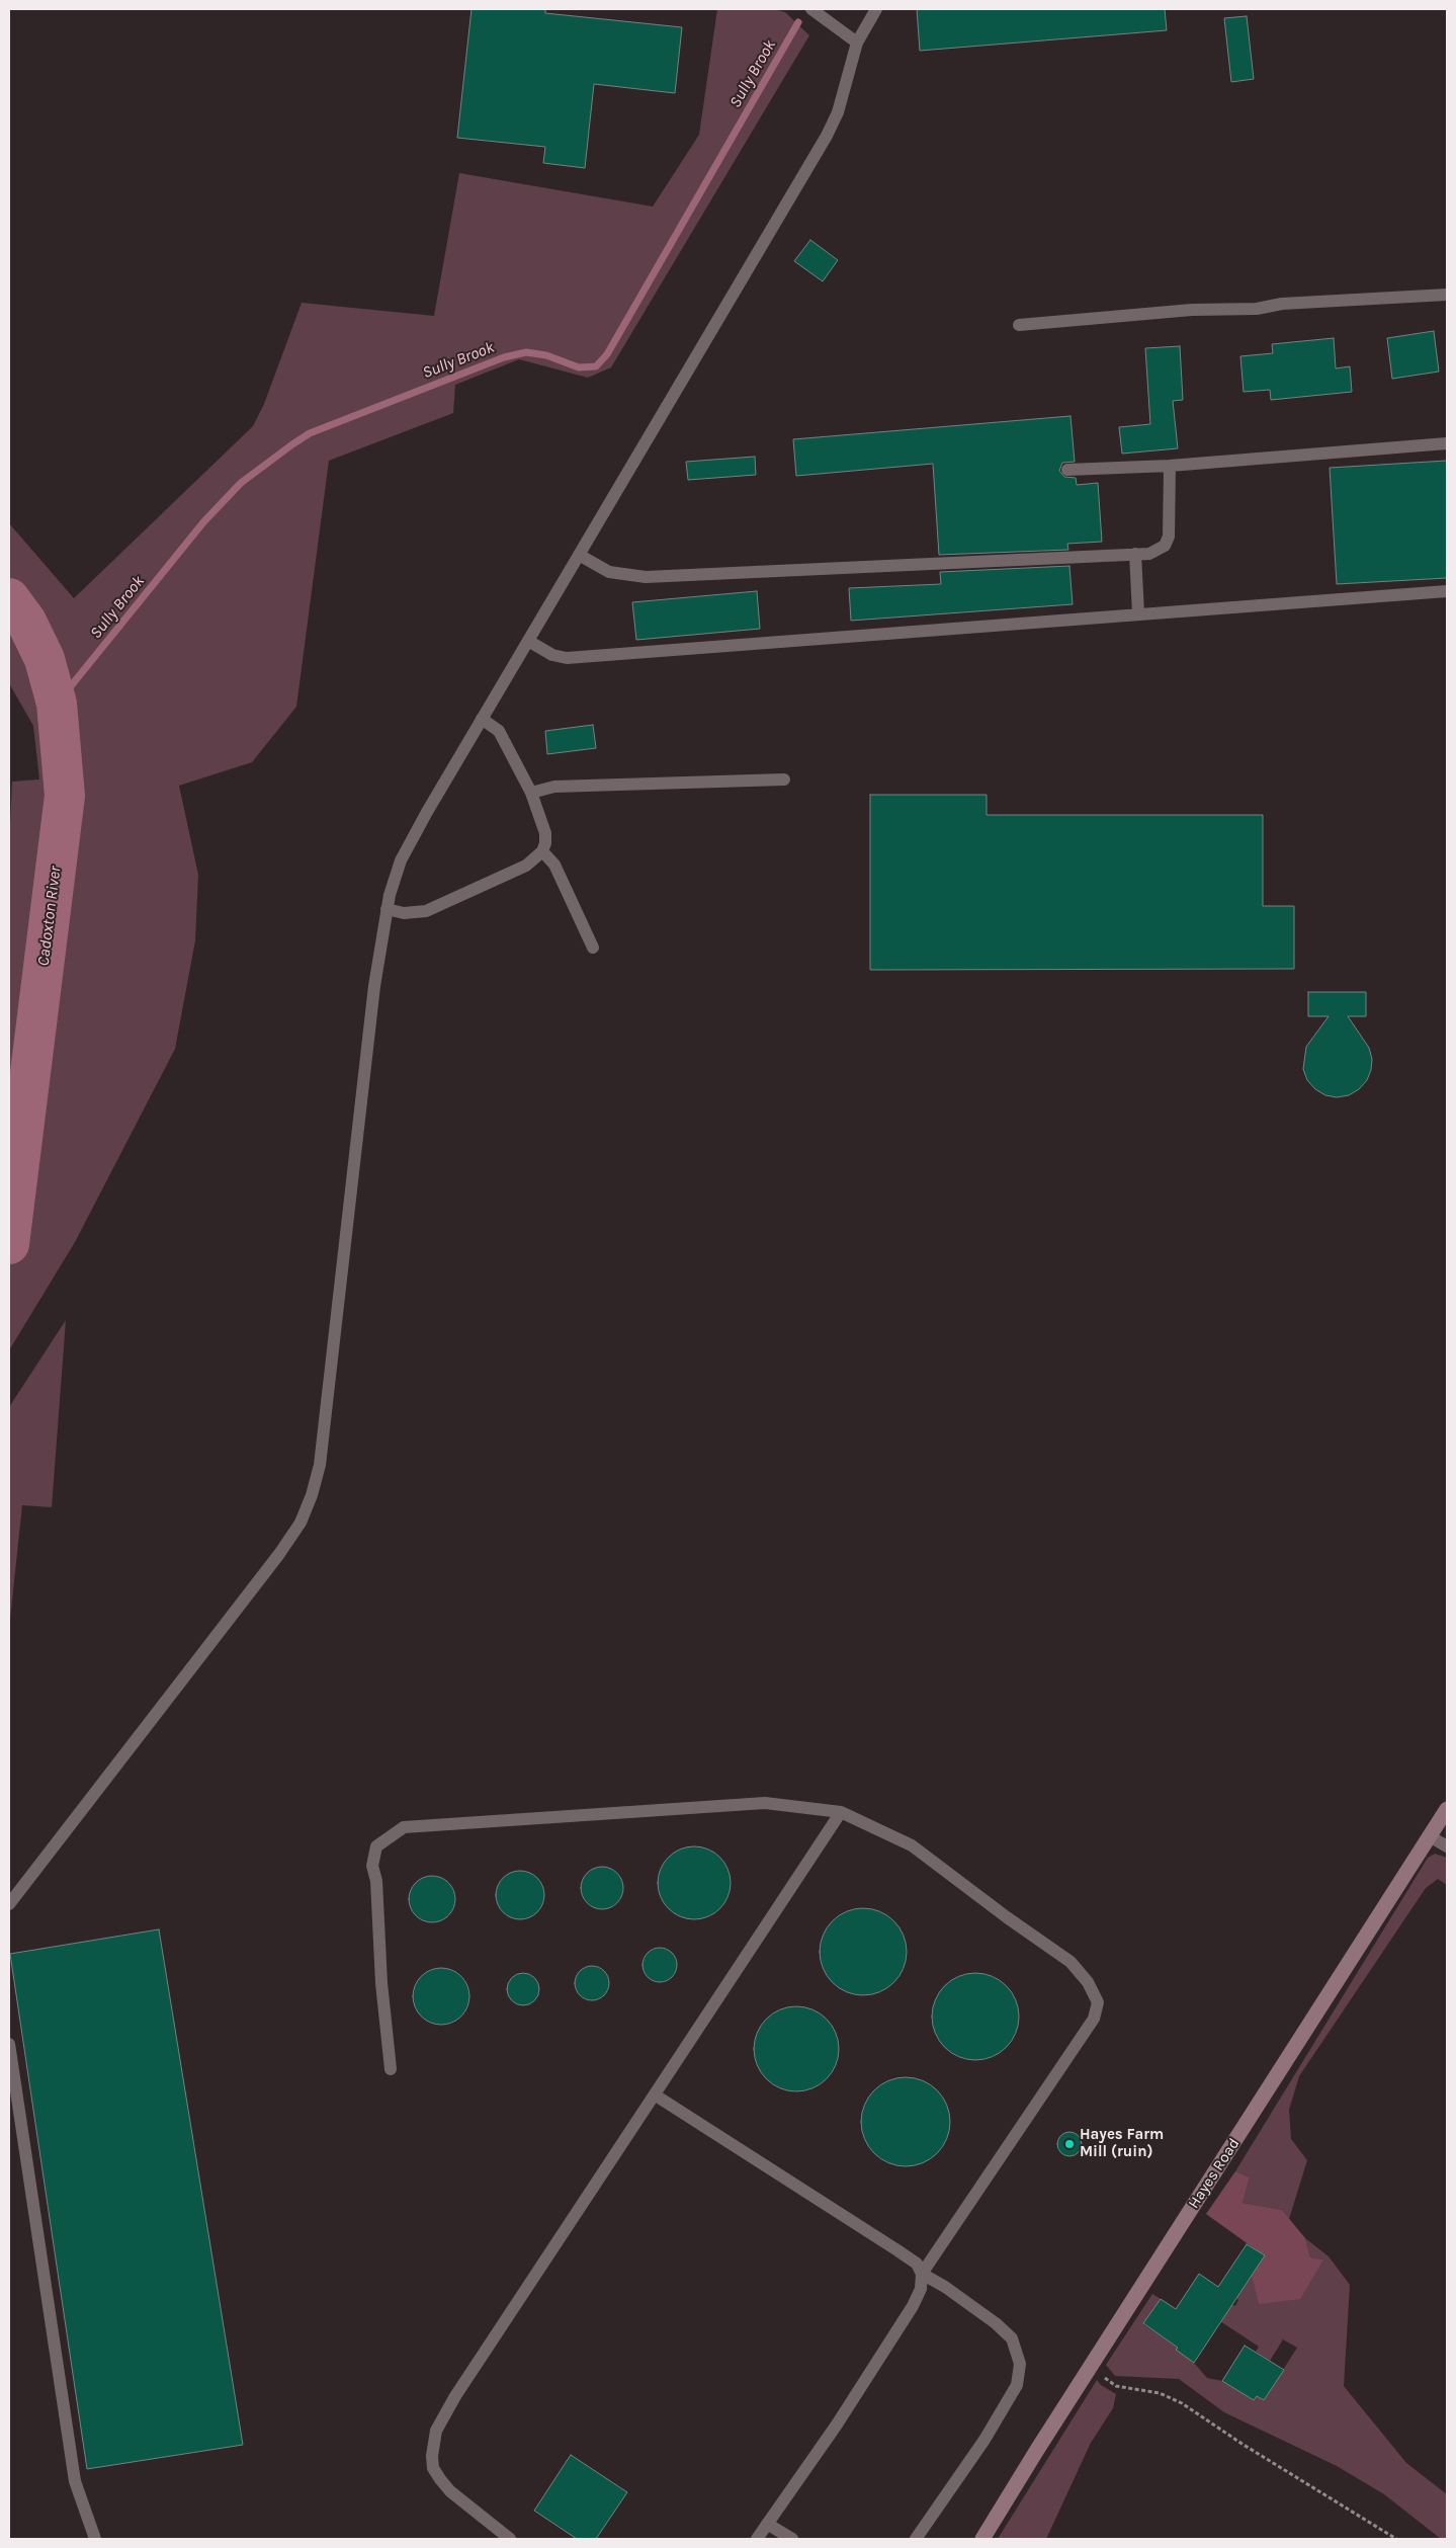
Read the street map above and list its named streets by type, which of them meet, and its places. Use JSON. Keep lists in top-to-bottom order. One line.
{"streets":{"street":["Hayes Road"]},"water":["Sully Brook","Cadoxton River"],"places":["Hayes Farm Mill (ruin)"]}
